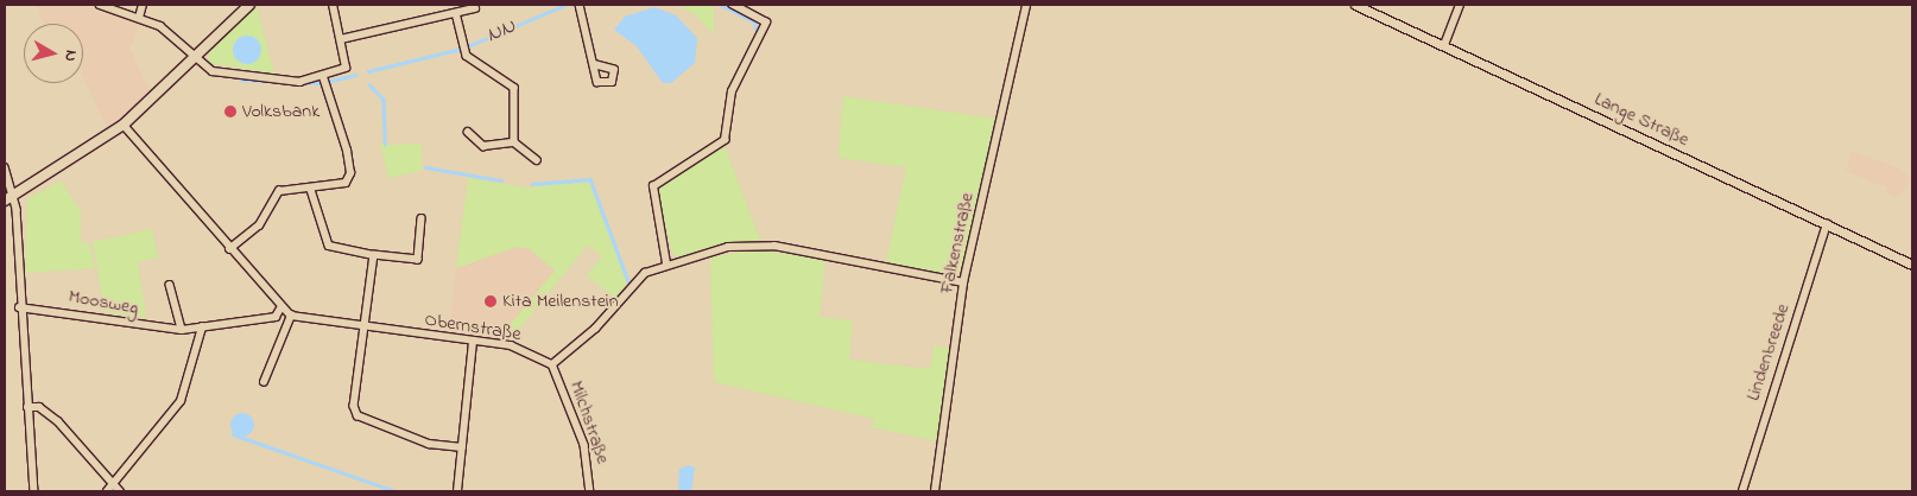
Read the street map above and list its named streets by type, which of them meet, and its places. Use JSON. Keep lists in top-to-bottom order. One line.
{"streets":{"street":["Lange Straße","Falkenstraße","Moosweg","Obernstraße","Lindenbreede","Milchstraße"]},"crossings":[["Lange Straße","Lindenbreede"],["Moosweg","Obernstraße"],["Obernstraße","Milchstraße"]],"water":["NN"],"places":["Volksbank","Kita Meilenstein"],"north":"right"}
